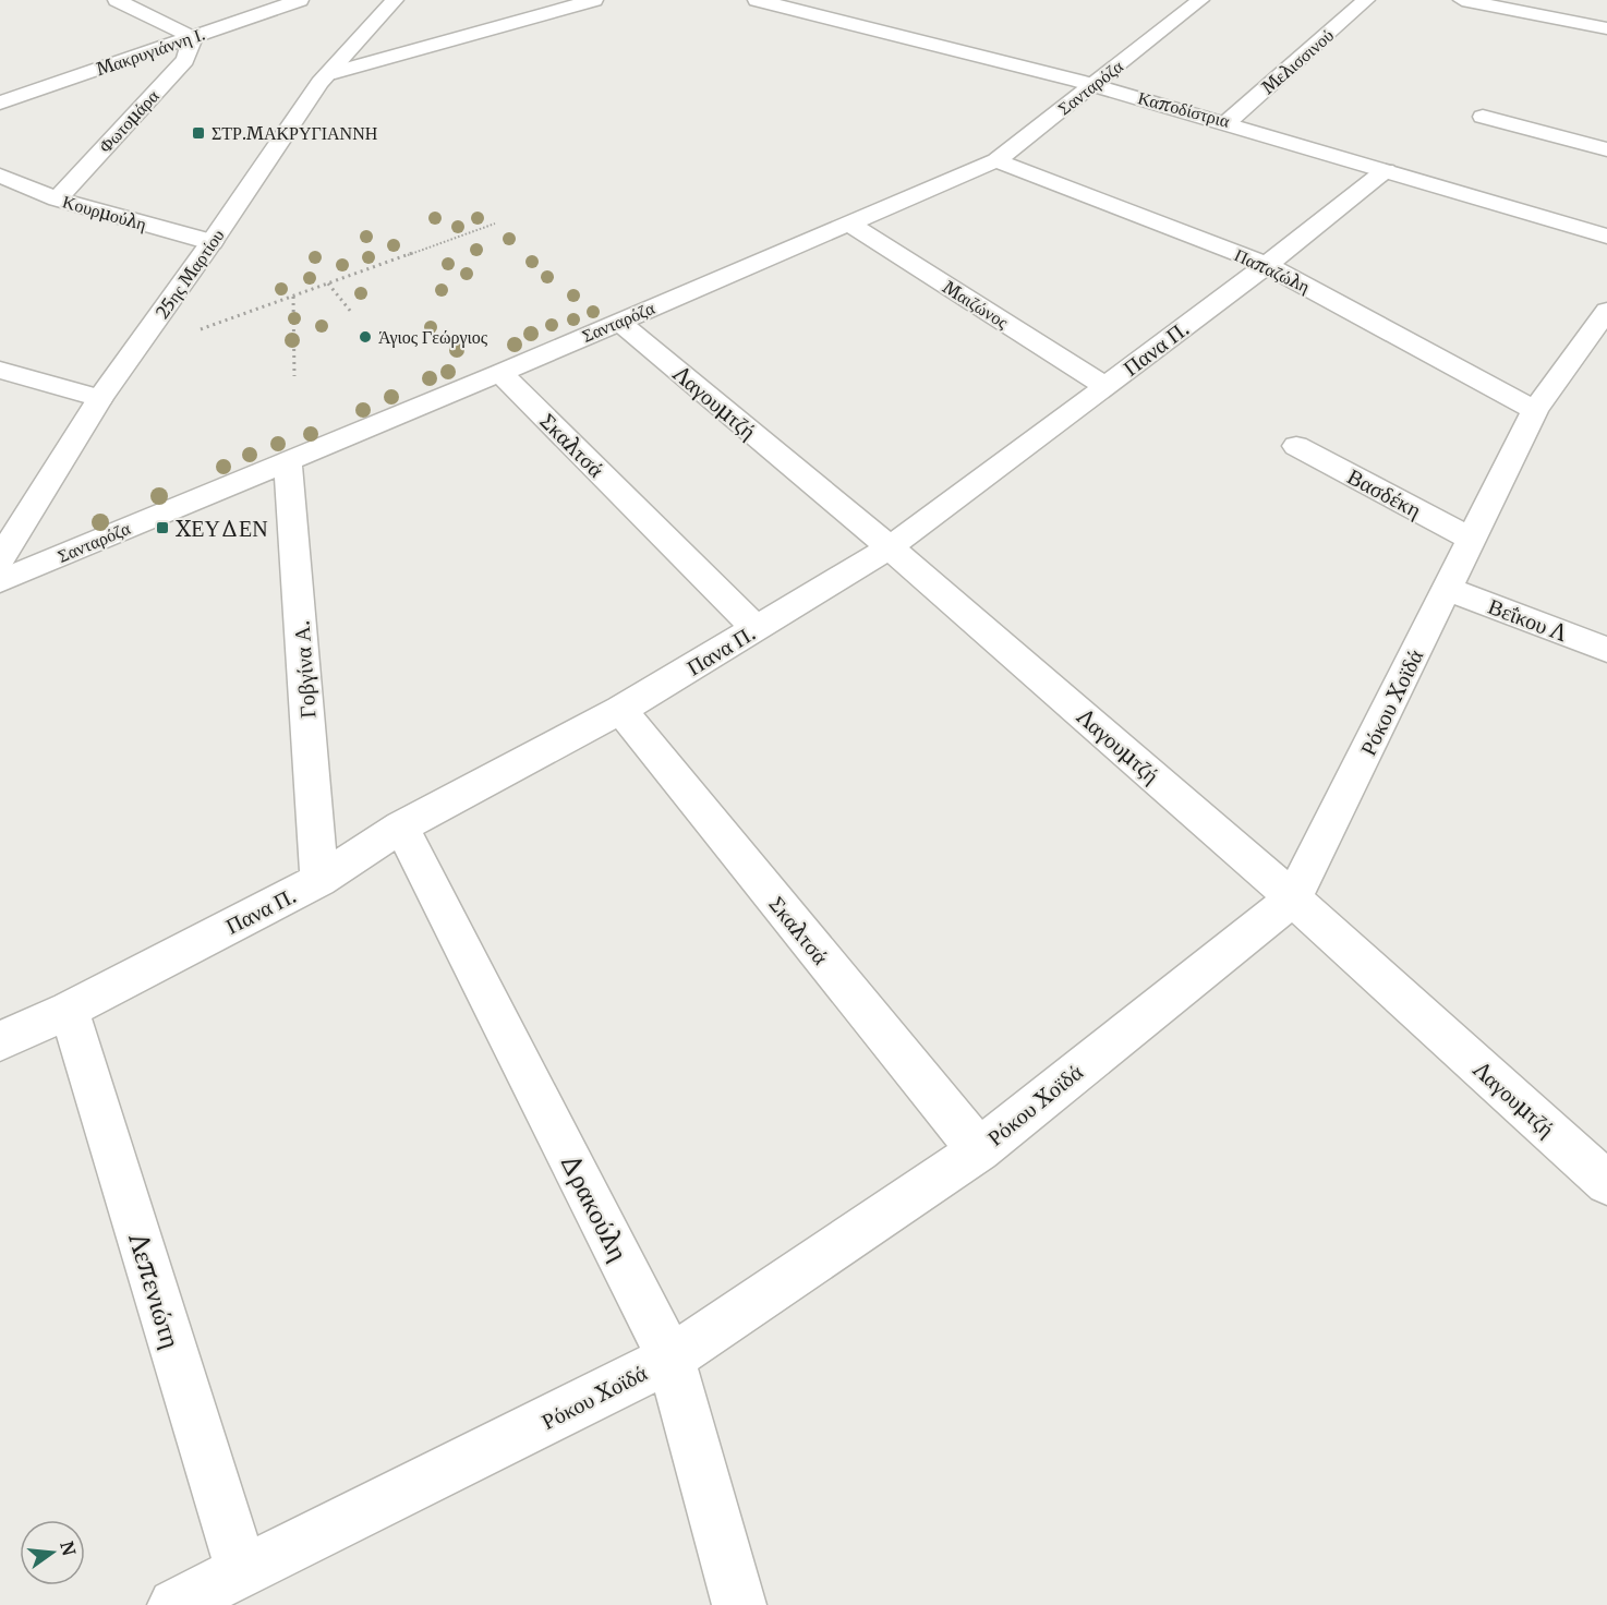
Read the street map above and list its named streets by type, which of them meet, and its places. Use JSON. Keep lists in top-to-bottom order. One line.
{"streets":{"street":["Μακρυγιάννη Ι.","Μελισσινού","Σανταρόζα","Καποδίστρια","Φωτομάρα","Κουρμούλη","Παπαζώλη","25ης Μαρτίου","Μαιζώνος","Πανα Π.","Λαγουμτζή","Σκαλτσά","Βασδέκη","Βεΐκου Λ","Γοβγίνα Α.","Ρόκου Χοϊδά","Δρακούλη","Λεπενιώτη"]},"crossings":[["Μακρυγιάννη Ι.","Φωτομάρα"],["Μελισσινού","Καποδίστρια"],["Σανταρόζα","Καποδίστρια"],["Σανταρόζα","Παπαζώλη"],["Σανταρόζα","Μαιζώνος"],["Σανταρόζα","Λαγουμτζή"],["Σανταρόζα","Σκαλτσά"],["Σανταρόζα","Γοβγίνα Α."],["Καποδίστρια","Πανα Π."],["Φωτομάρα","Κουρμούλη"],["Κουρμούλη","25ης Μαρτίου"],["Παπαζώλη","Πανα Π."],["Παπαζώλη","Ρόκου Χοϊδά"],["Μαιζώνος","Πανα Π."],["Πανα Π.","Λαγουμτζή"],["Πανα Π.","Σκαλτσά"],["Πανα Π.","Γοβγίνα Α."],["Πανα Π.","Δρακούλη"],["Πανα Π.","Λεπενιώτη"],["Λαγουμτζή","Ρόκου Χοϊδά"],["Σκαλτσά","Ρόκου Χοϊδά"],["Βασδέκη","Ρόκου Χοϊδά"],["Βεΐκου Λ","Ρόκου Χοϊδά"],["Ρόκου Χοϊδά","Δρακούλη"],["Ρόκου Χοϊδά","Λεπενιώτη"]],"places":{"transit":["ΣΤΡ.ΜΑΚΡΥΓΙΑΝΝΗ","ΧΕΥΔΕΝ"],"other":["Άγιος Γεώργιος"]},"north":"right"}
